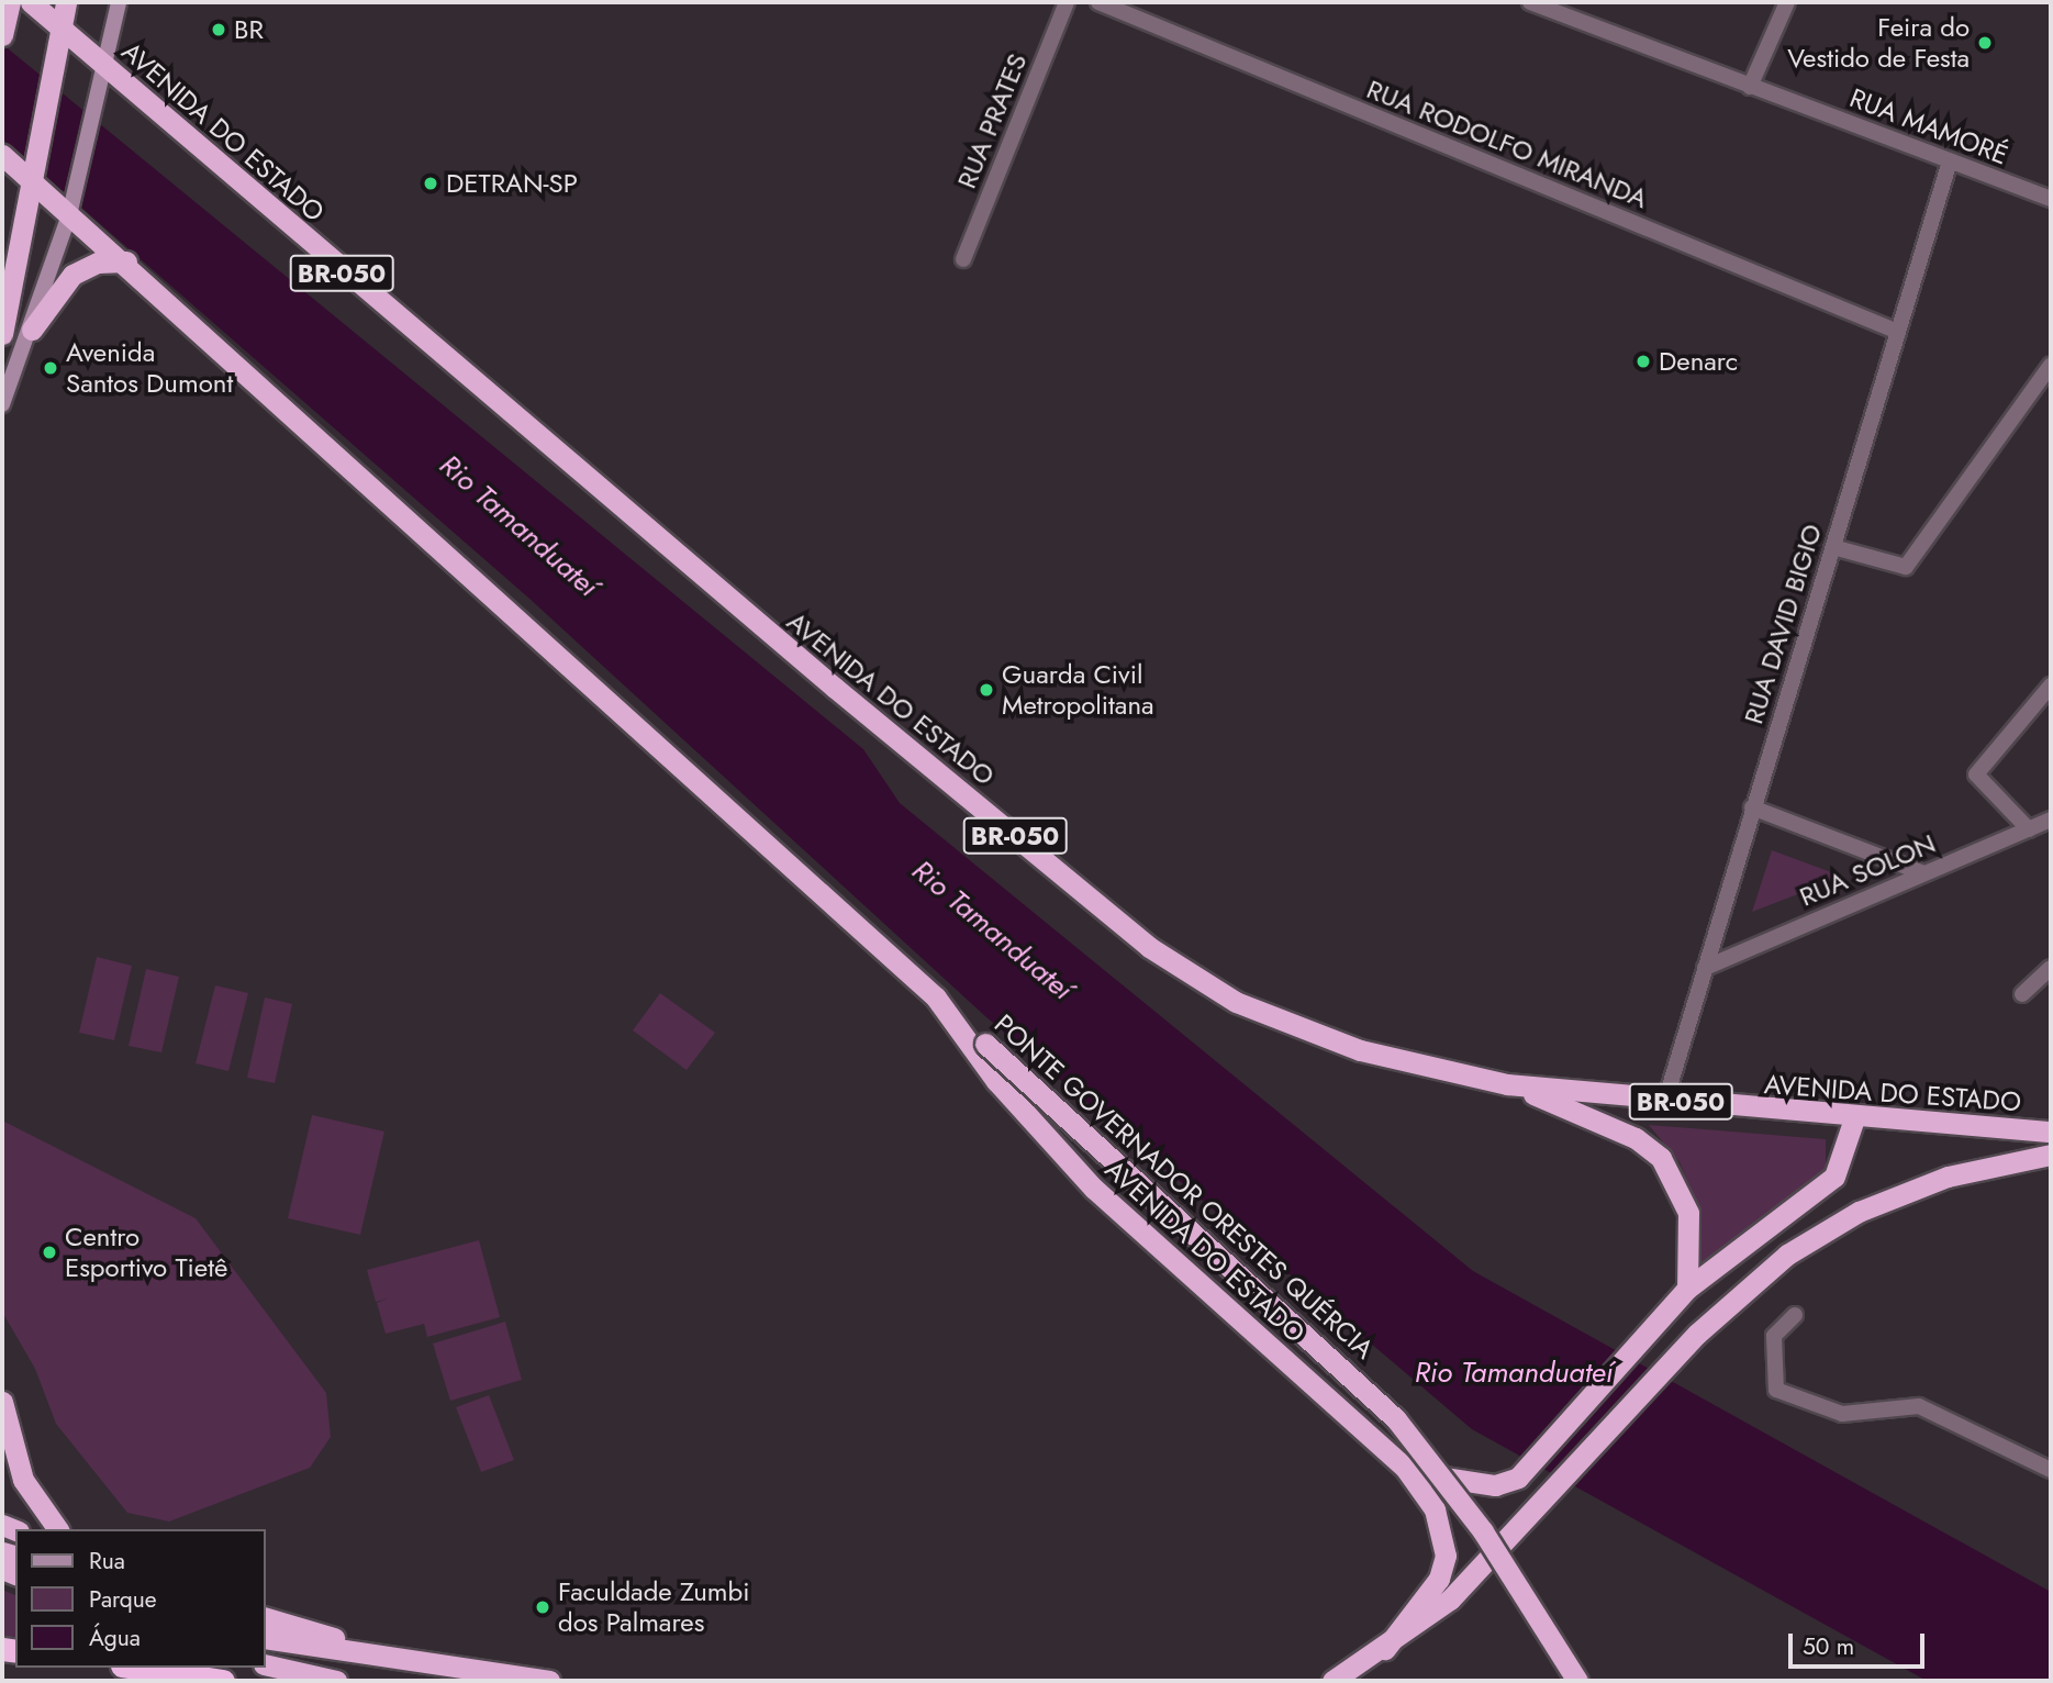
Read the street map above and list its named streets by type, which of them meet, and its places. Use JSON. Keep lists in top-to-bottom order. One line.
{"streets":{"highway":["AVENIDA DO ESTADO","BR-050","PONTE GOVERNADOR ORESTES QUÉRCIA"],"street":["RUA PRATES","RUA MAMORÉ","RUA RODOLFO MIRANDA","RUA DAVID BIGIO","RUA SOLON"]},"crossings":[["RUA MAMORÉ","RUA DAVID BIGIO"],["AVENIDA DO ESTADO","RUA DAVID BIGIO"],["AVENIDA DO ESTADO","PONTE GOVERNADOR ORESTES QUÉRCIA"],["RUA RODOLFO MIRANDA","RUA DAVID BIGIO"],["RUA DAVID BIGIO","RUA SOLON"]],"water":["Rio Tamanduateí"],"places":["BR","Feira do Vestido de Festa","DETRAN-SP","Denarc","Avenida Santos Dumont","Guarda Civil Metropolitana","Centro Esportivo Tietê","Faculdade Zumbi dos Palmares"],"legend":["Rua","Parque","Água"],"scale_bar":"50 m"}
